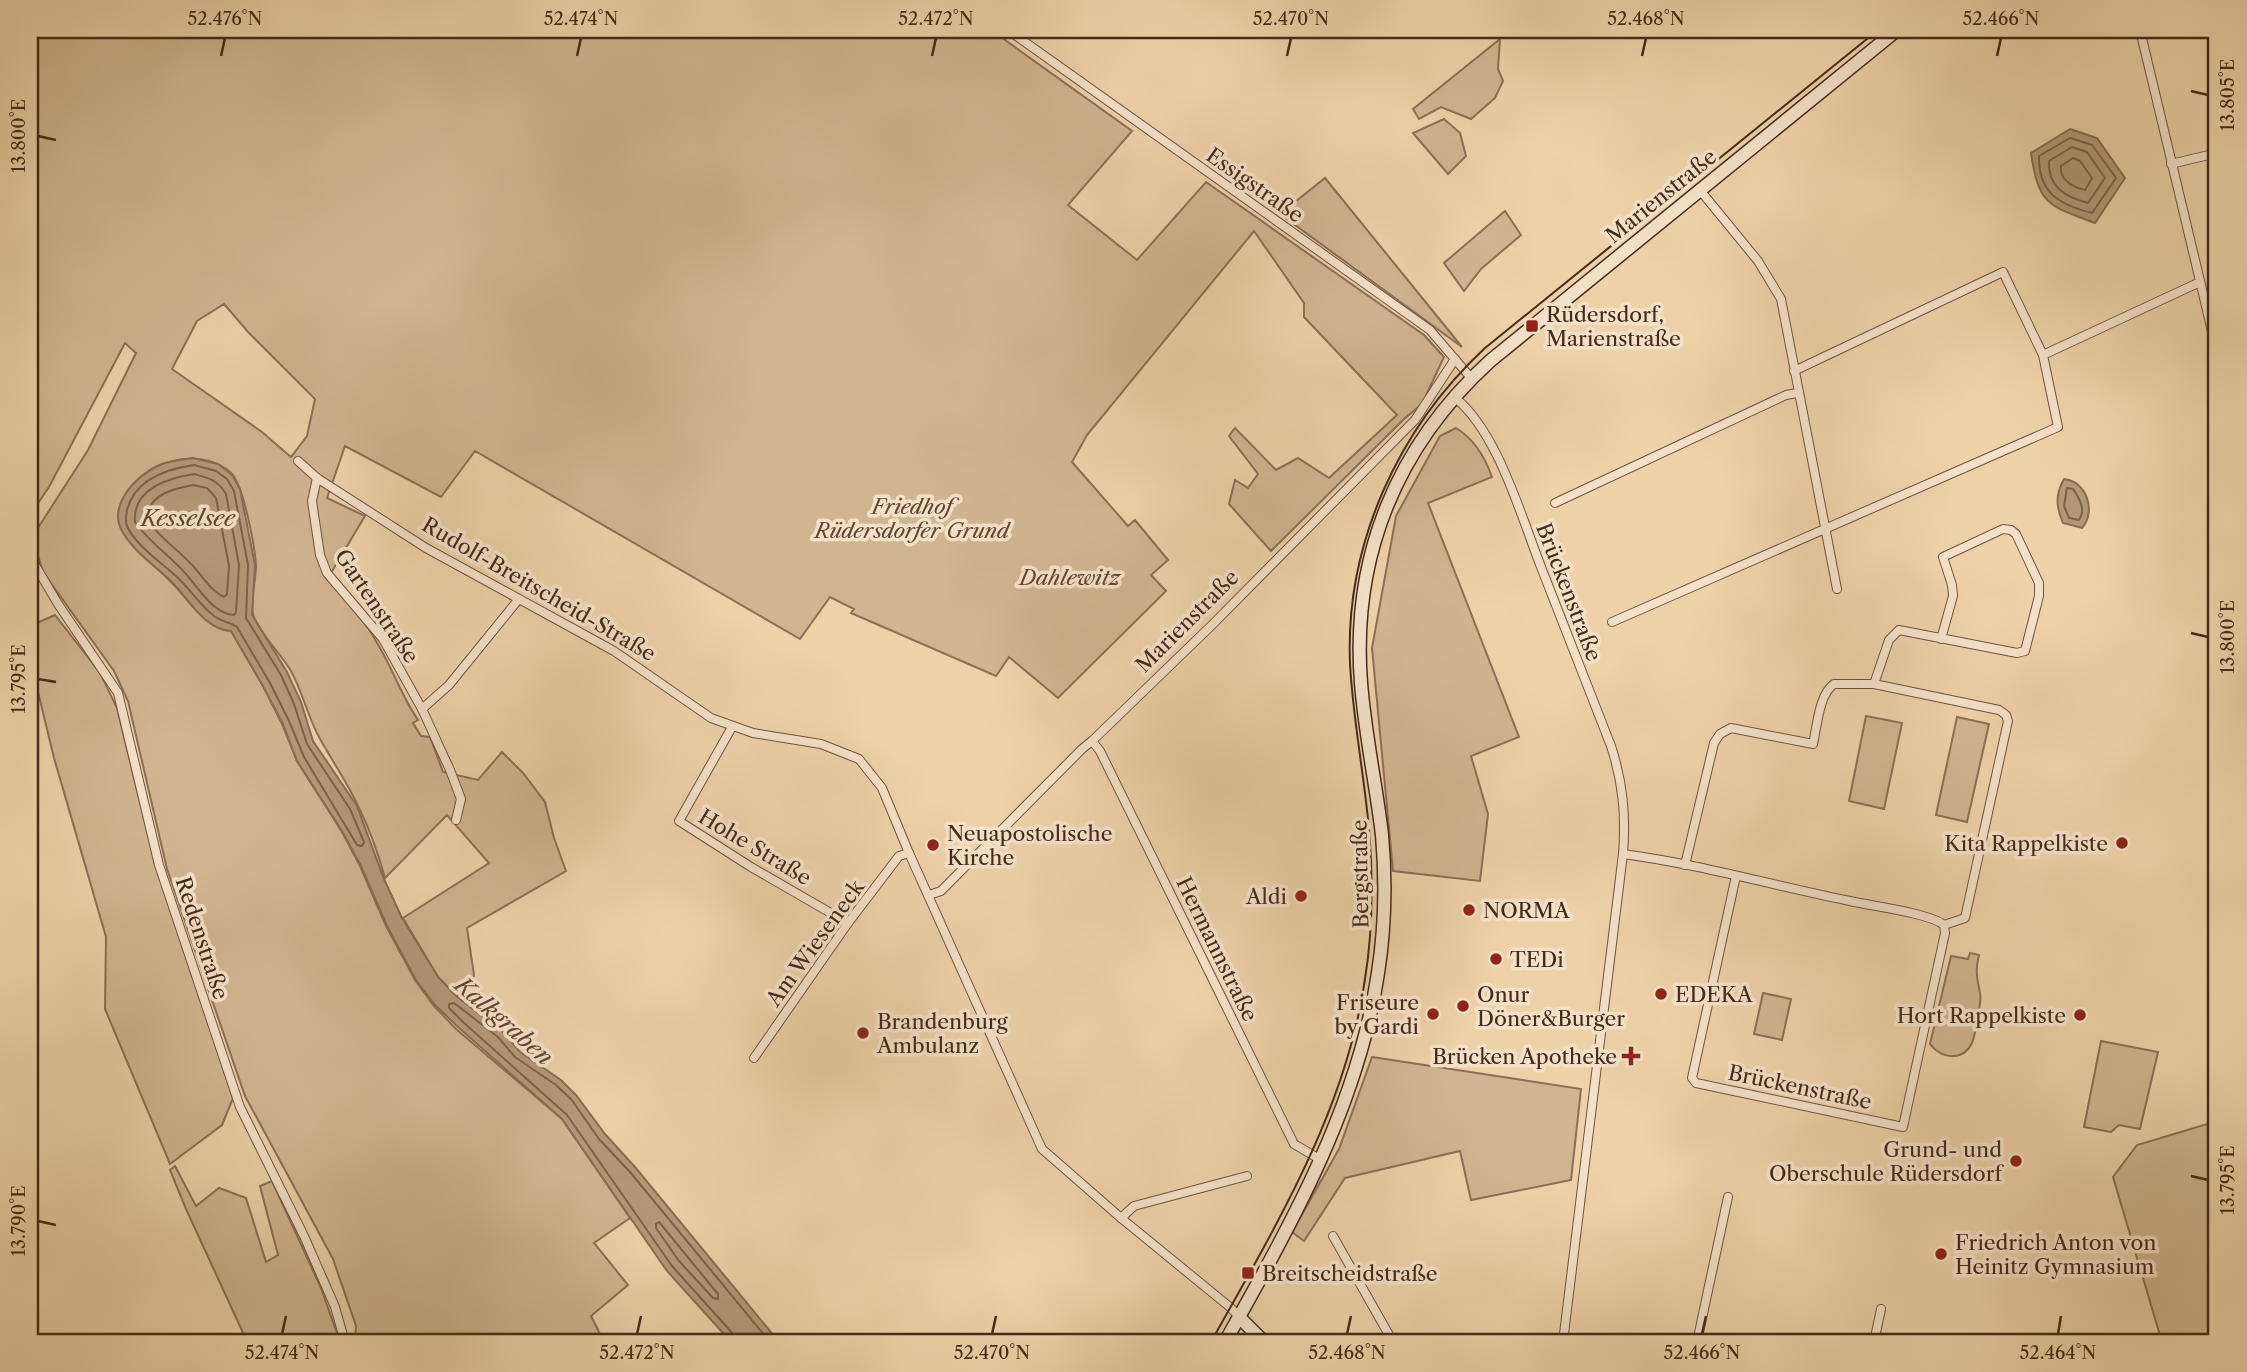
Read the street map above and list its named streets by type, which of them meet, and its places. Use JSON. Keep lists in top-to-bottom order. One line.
{"streets":{"street":["Essigstraße","Marienstraße","Rudolf-Breitscheid-Straße","Brückenstraße","Gartenstraße","Hohe Straße","Bergstraße","Redenstraße","Am Wieseneck","Hermannstraße"]},"crossings":[["Essigstraße","Marienstraße"],["Marienstraße","Rudolf-Breitscheid-Straße"],["Marienstraße","Brückenstraße"],["Marienstraße","Bergstraße"],["Marienstraße","Hermannstraße"],["Rudolf-Breitscheid-Straße","Gartenstraße"],["Rudolf-Breitscheid-Straße","Hohe Straße"],["Rudolf-Breitscheid-Straße","Bergstraße"],["Rudolf-Breitscheid-Straße","Am Wieseneck"],["Brückenstraße","Bergstraße"],["Hohe Straße","Am Wieseneck"],["Bergstraße","Hermannstraße"]],"water":["Kesselsee","Kalkgraben"],"parks":["Friedhof Rüdersdorfer Grund","Dahlewitz"],"places":{"transit":["Rüdersdorf, Marienstraße","Breitscheidstraße"],"other":["Kita Rappelkiste","Neuapostolische Kirche","Aldi","NORMA","TEDi","EDEKA","Onur Döner&Burger","Friseure by Gardi","Hort Rappelkiste","Brandenburg Ambulanz","Grund- und Oberschule Rüdersdorf","Friedrich Anton von Heinitz Gymnasium"],"health":["Brücken Apotheke"]},"coordinates":["52.476°N","52.474°N","52.472°N","52.470°N","52.468°N","52.466°N","13.805°E","13.800°E","13.795°E","13.790°E","52.464°N"]}
